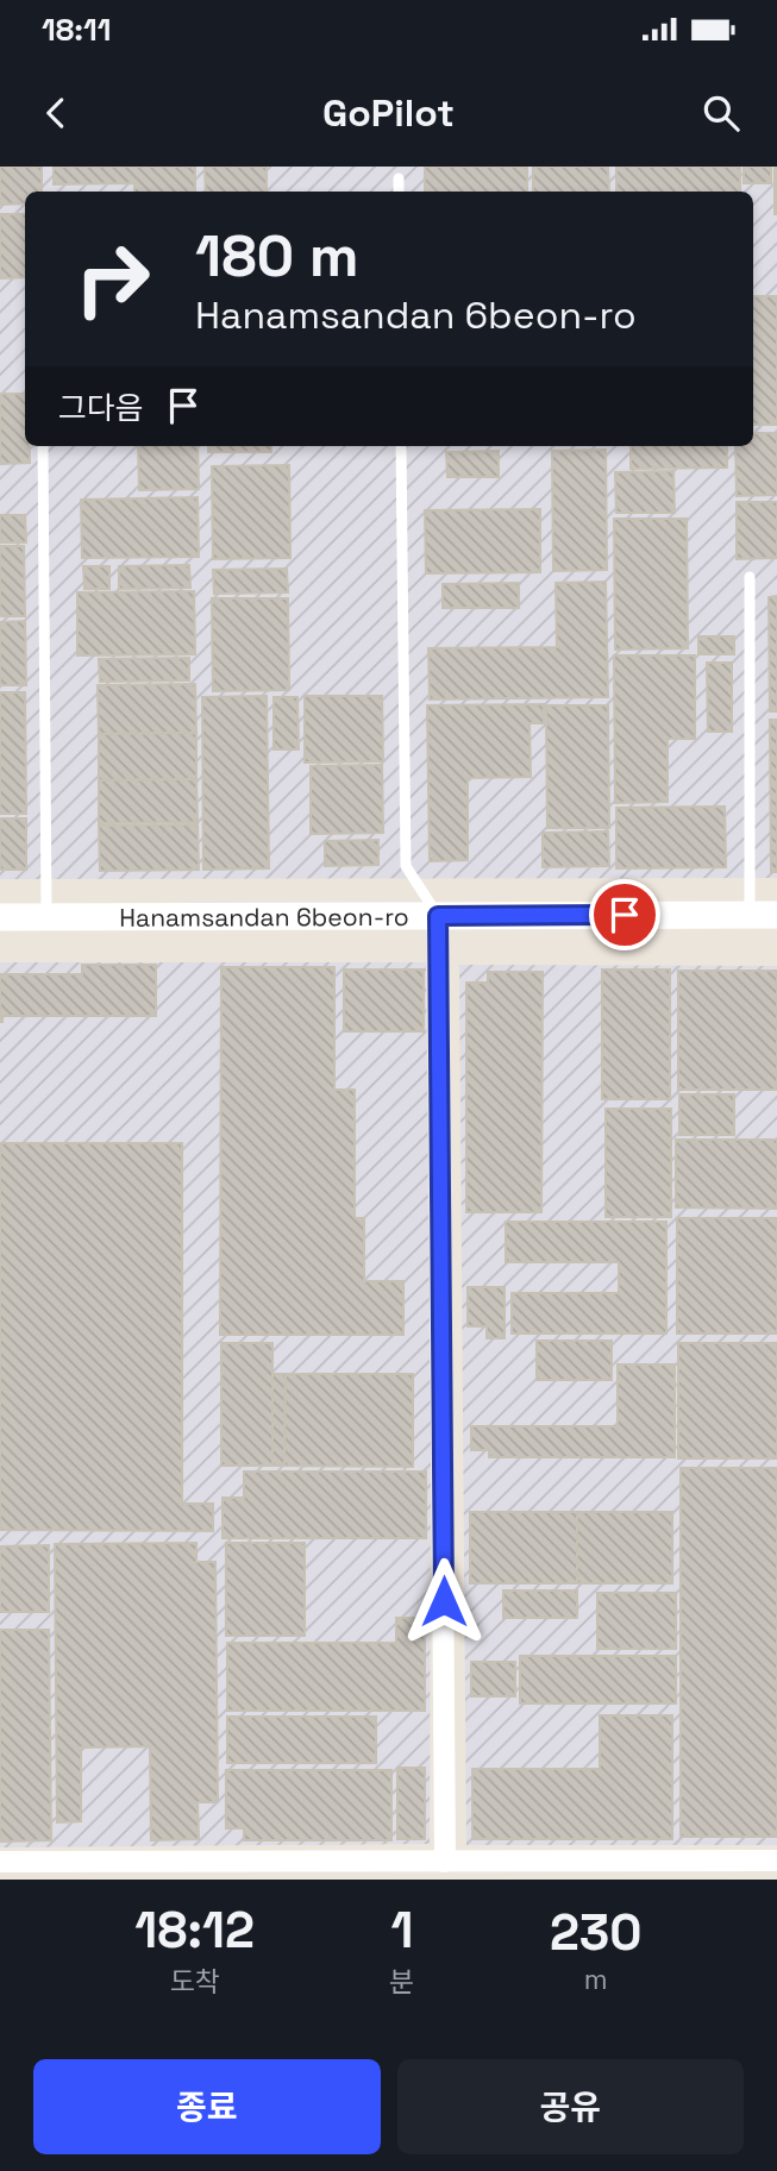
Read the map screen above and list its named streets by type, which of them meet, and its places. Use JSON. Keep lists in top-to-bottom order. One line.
{"streets":{"street":["Hanamsandan 6beon-ro"]},"page":{"status":"18:11","header":"GoPilot","turn":["180 m","Hanamsandan 6beon-ro"],"then":"그다음","eta":["18:12","도착","1","분","230","m"],"buttons":["종료","공유"]}}
